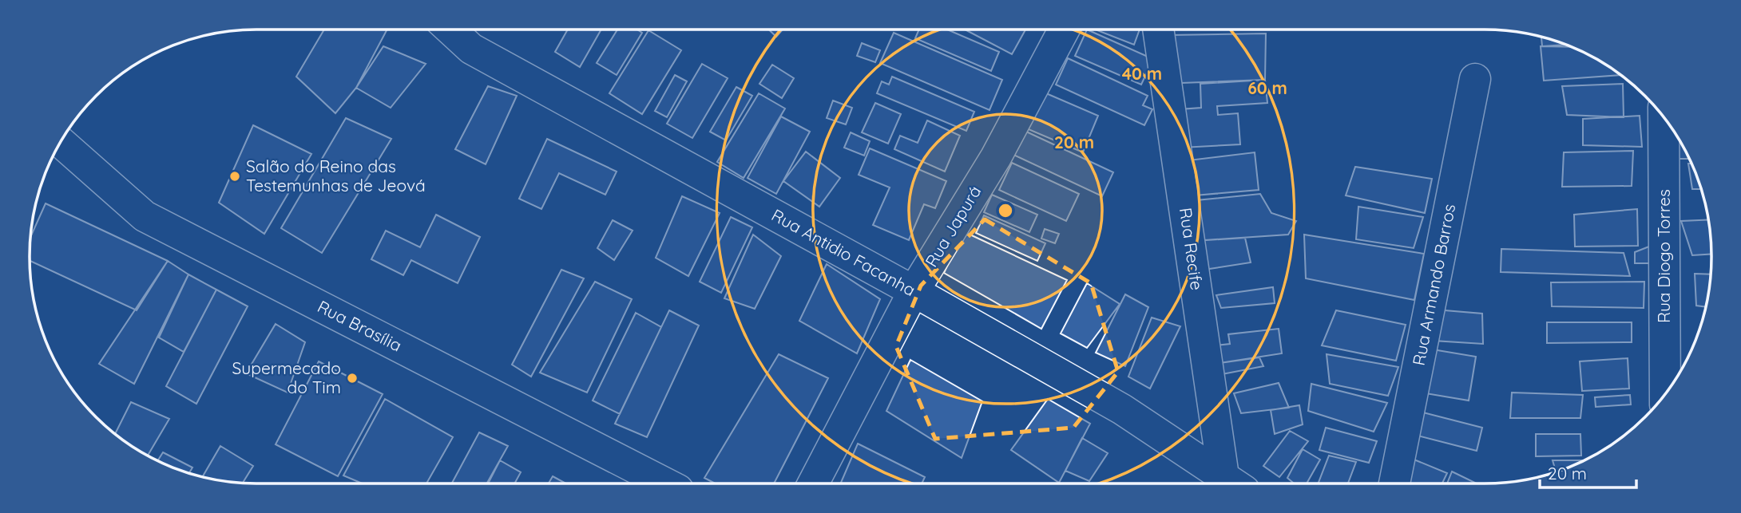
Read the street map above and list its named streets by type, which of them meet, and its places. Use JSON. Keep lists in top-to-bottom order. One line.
{"streets":{"street":["Rua Japurá","Rua Recife","Rua Antidio Facanha","Rua Diogo Torres","Rua Armando Barros","Rua Brasília"]},"crossings":[["Rua Japurá","Rua Antidio Facanha"],["Rua Recife","Rua Antidio Facanha"]],"places":["Salão do Reino das Testemunhas de Jeová","Supermecado do Tim"],"scale_bar":"20 m","rings":["40 m","60 m","20 m"]}
